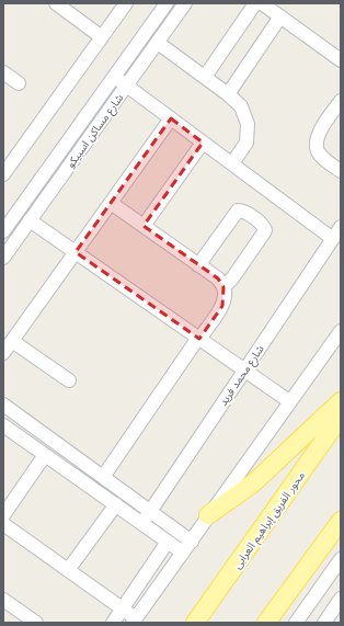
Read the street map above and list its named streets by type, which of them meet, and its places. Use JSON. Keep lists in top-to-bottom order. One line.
{"streets":{"main road":["محور الفريق إبراهيم العرابى"],"street":["شارع مساكن اسبيكو","شارع محمد فريد"]}}
